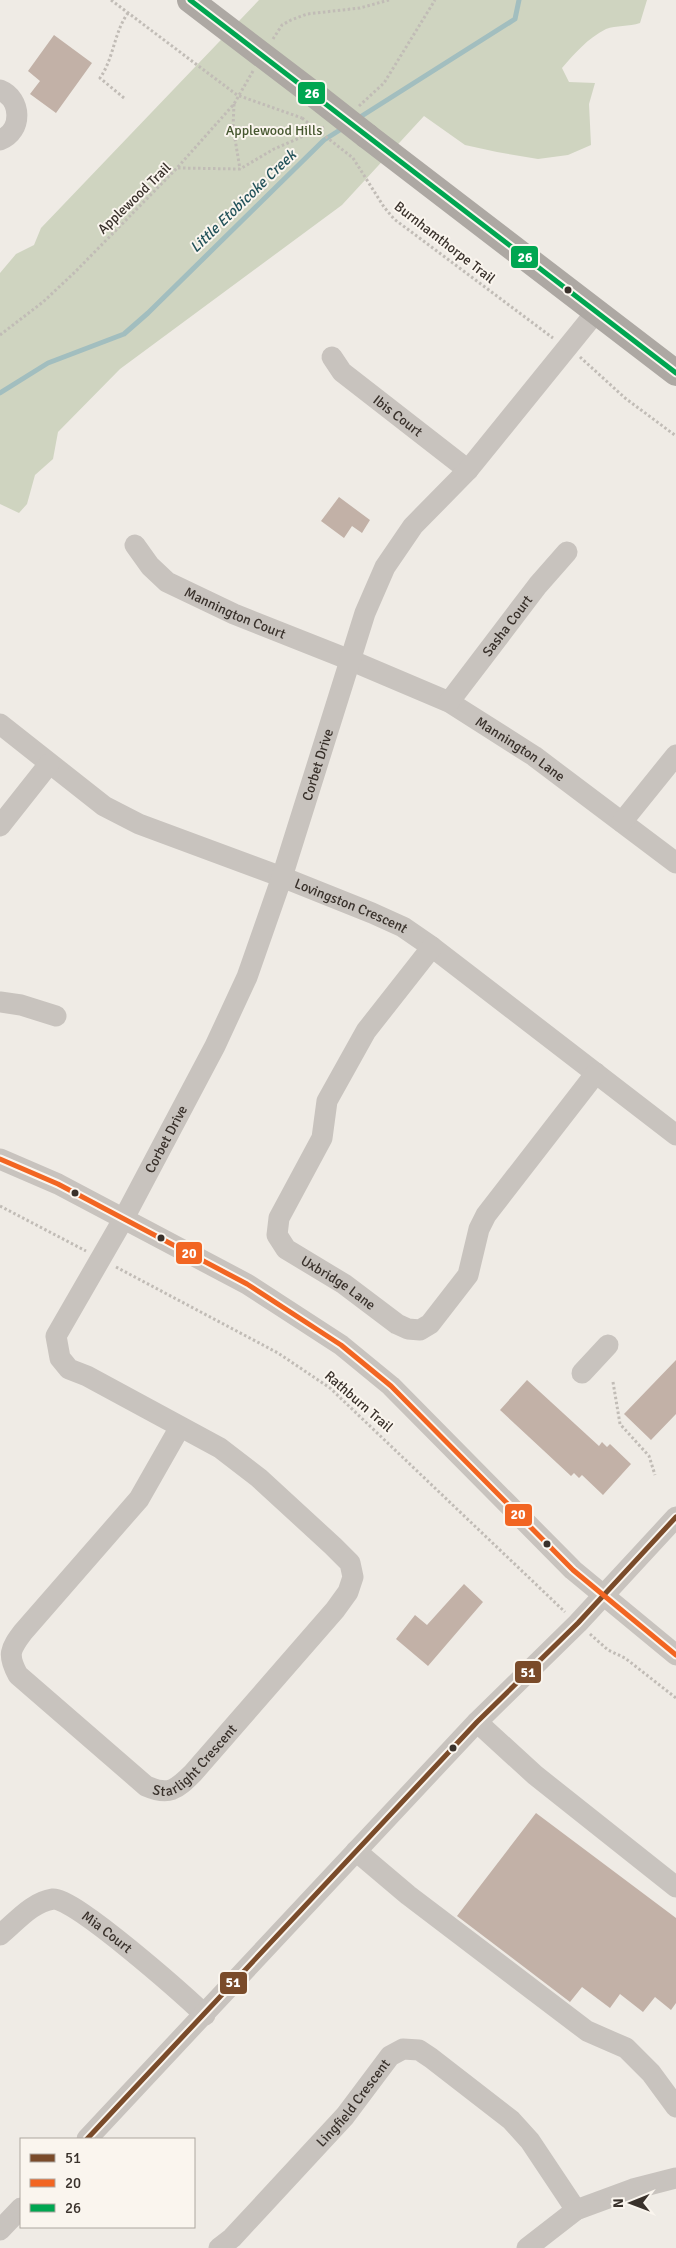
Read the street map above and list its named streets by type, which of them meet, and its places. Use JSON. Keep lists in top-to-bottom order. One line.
{"streets":{"street":["Ibis Court","Mannington Court","Sasha Court","Mannington Lane","Corbet Drive","Lovingston Crescent","Uxbridge Lane","Starlight Crescent","Mia Court","Lingfield Crescent"],"path":["Applewood Trail","Burnhamthorpe Trail","Rathburn Trail"]},"crossings":[["Ibis Court","Corbet Drive"],["Mannington Court","Mannington Lane"],["Mannington Court","Corbet Drive"],["Sasha Court","Mannington Lane"],["Mannington Lane","Corbet Drive"],["Corbet Drive","Lovingston Crescent"],["Corbet Drive","Starlight Crescent"],["Lovingston Crescent","Uxbridge Lane"]],"water":["Little Etobicoke Creek"],"parks":["Applewood Hills"],"lines":["transit line 26","transit line 20","transit line 51"],"legend":["51","20","26"],"north":"left"}
